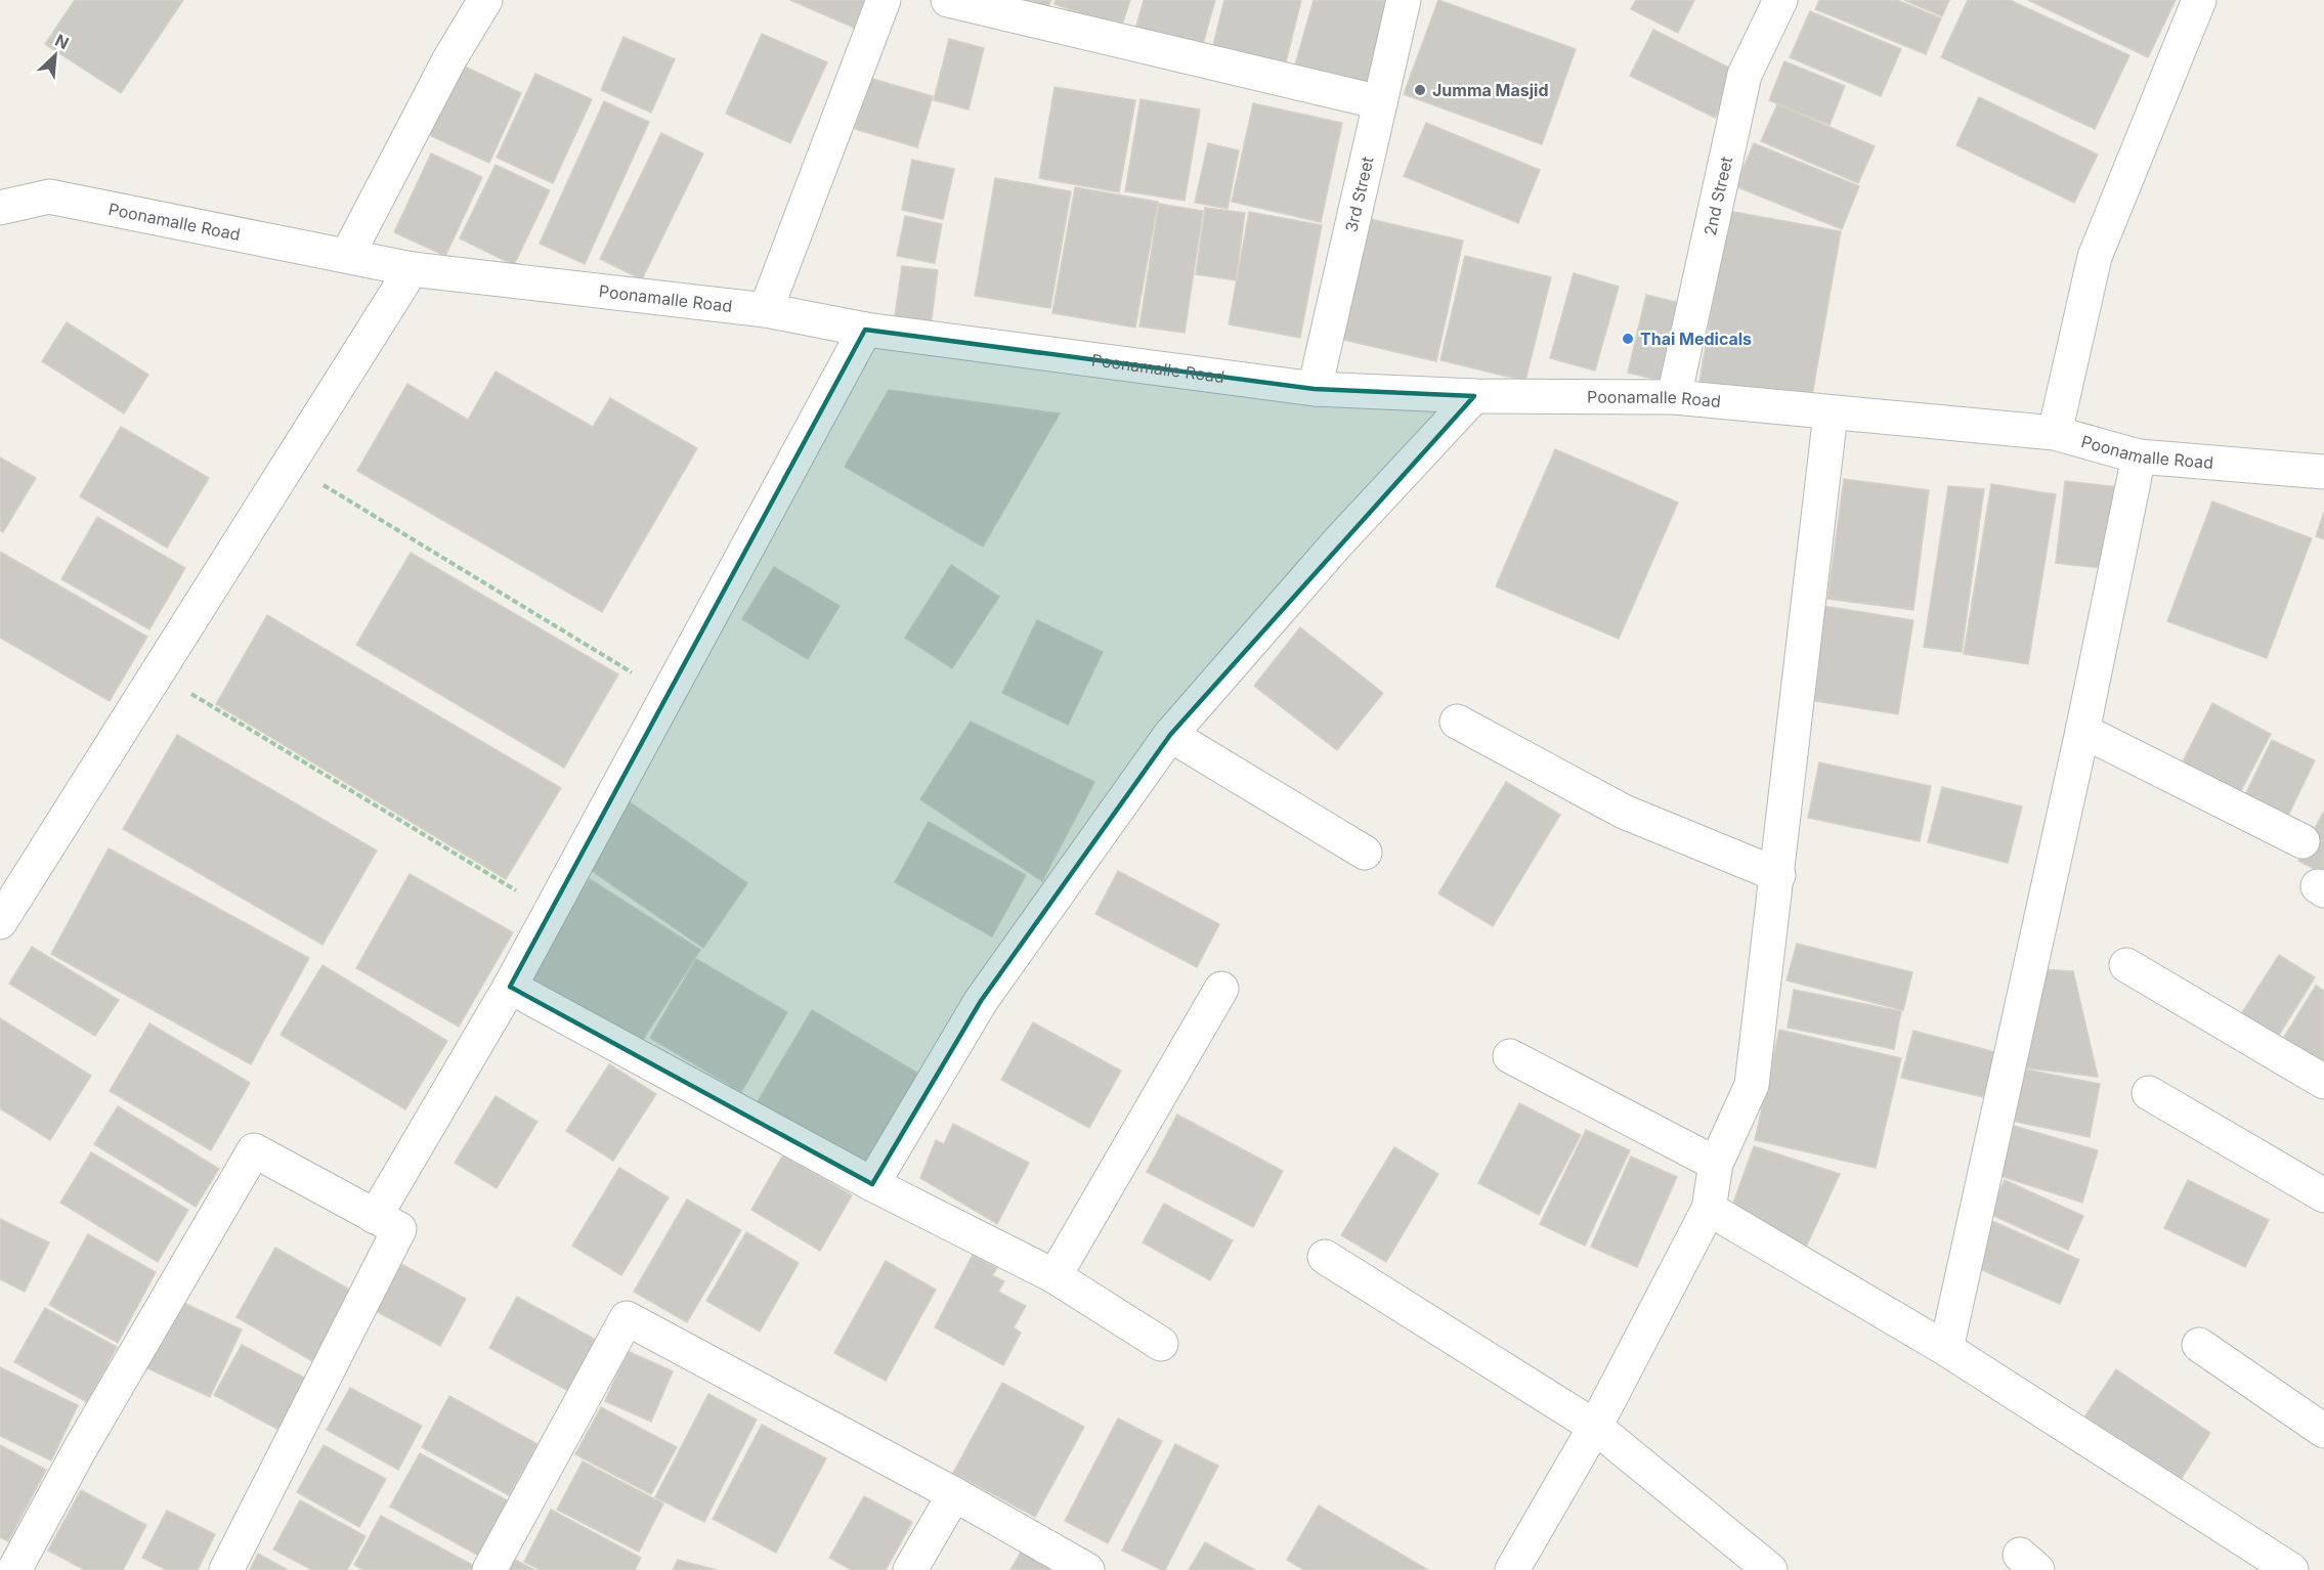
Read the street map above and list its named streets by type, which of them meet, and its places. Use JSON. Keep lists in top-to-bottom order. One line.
{"streets":{"street":["3rd Street","2nd Street","Poonamalle Road"]},"crossings":[["3rd Street","Poonamalle Road"],["2nd Street","Poonamalle Road"]],"places":["Jumma Masjid","Thai Medicals"],"north":"top right"}
